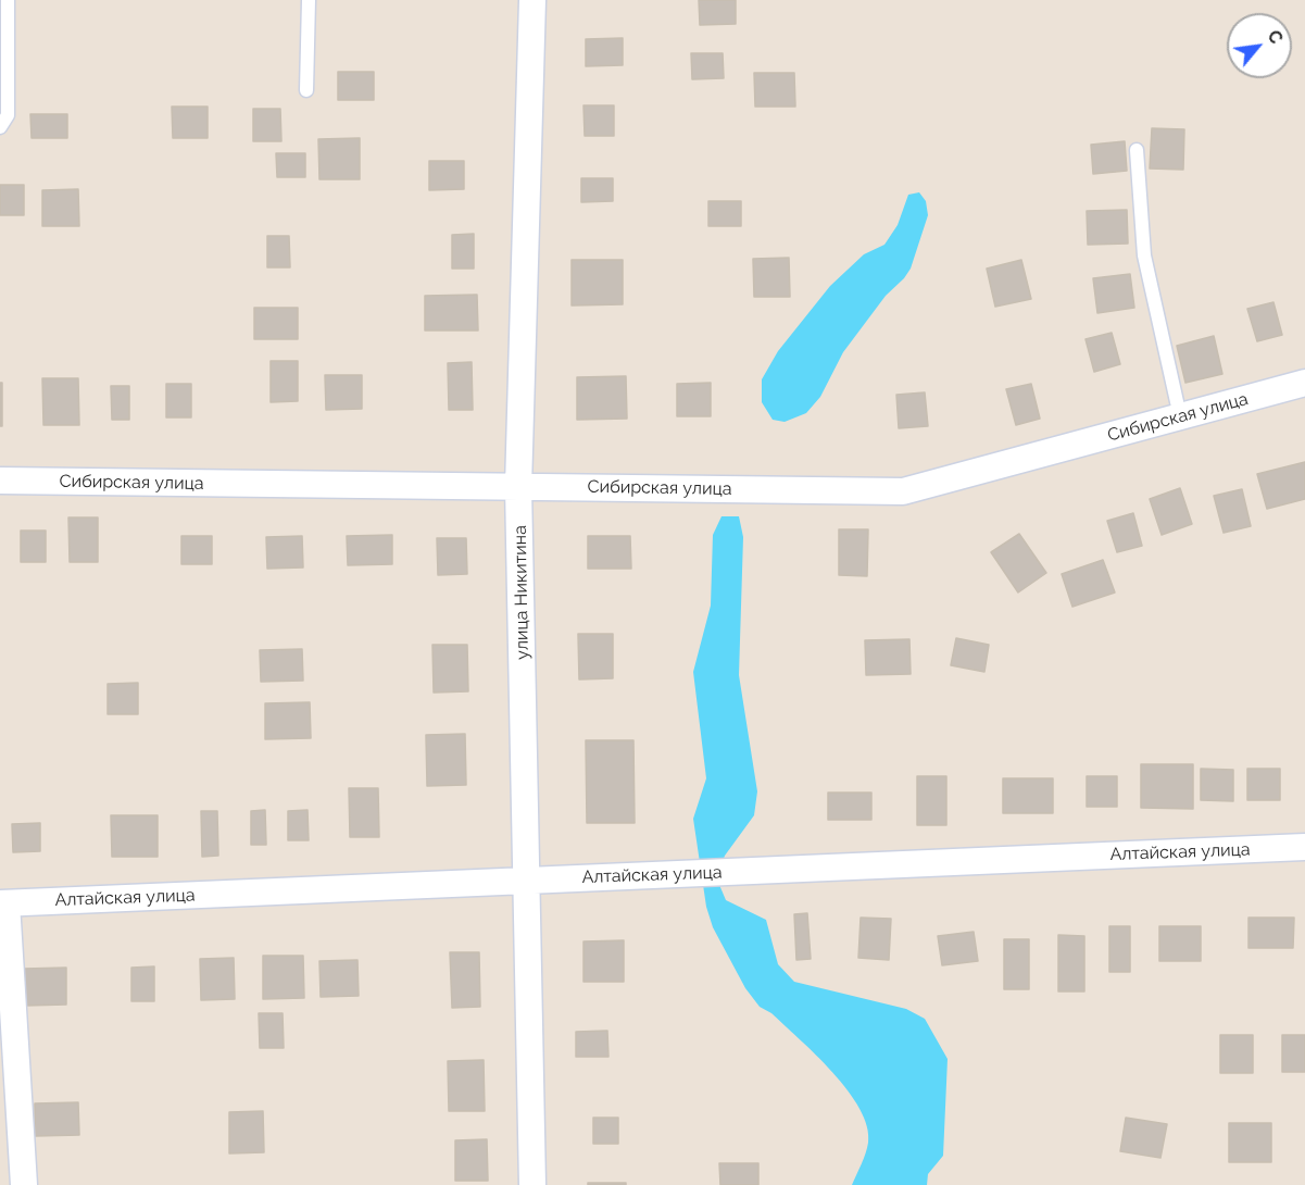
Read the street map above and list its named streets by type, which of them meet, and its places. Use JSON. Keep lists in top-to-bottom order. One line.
{"streets":{"street":["Сибирская улица","улица Никитина","Алтайская улица"]},"crossings":[["Сибирская улица","улица Никитина"],["улица Никитина","Алтайская улица"]],"north":"top right"}
